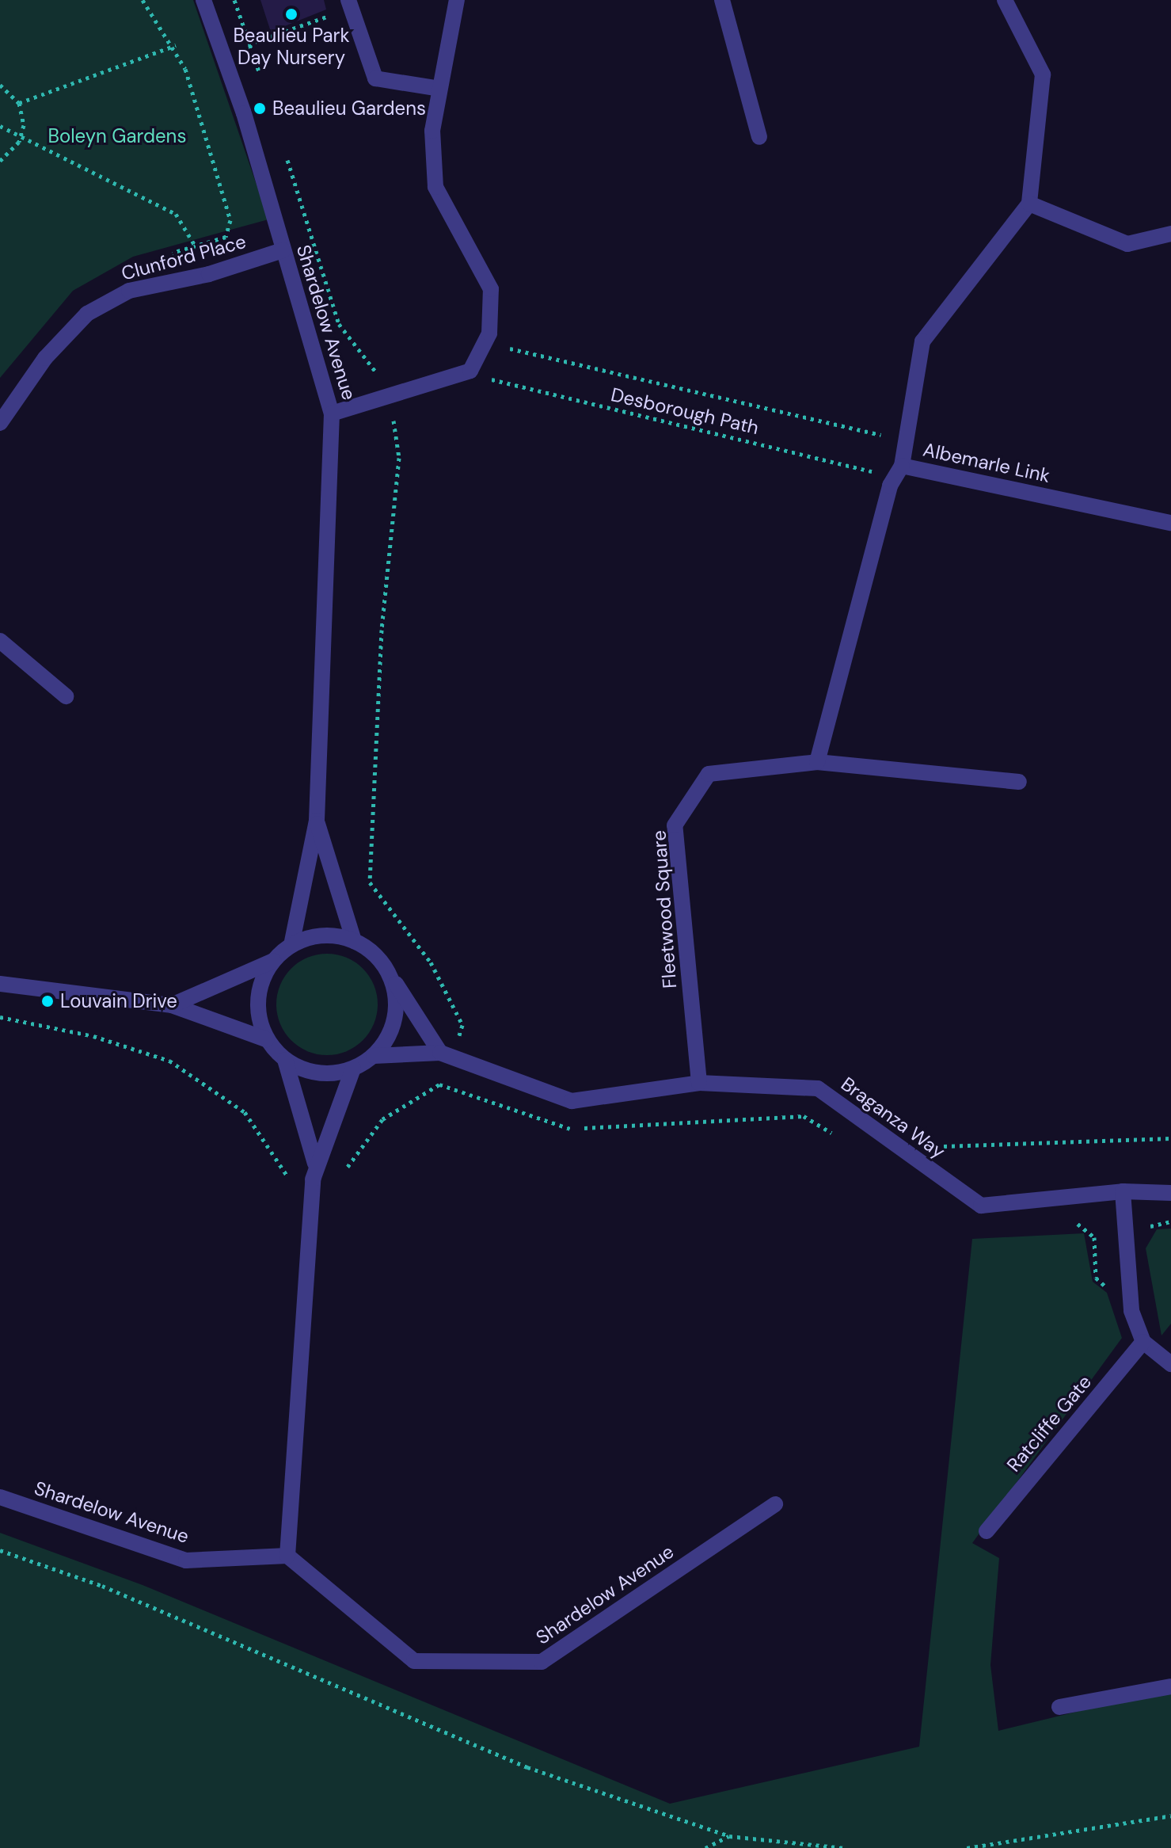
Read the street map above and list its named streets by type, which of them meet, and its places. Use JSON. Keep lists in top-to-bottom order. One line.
{"streets":{"street":["Clunford Place","Shardelow Avenue","Albemarle Link","Fleetwood Square","Braganza Way","Ratcliffe Gate"],"path":["Desborough Path"]},"crossings":[["Clunford Place","Shardelow Avenue"],["Shardelow Avenue","Braganza Way"],["Desborough Path","Albemarle Link"],["Fleetwood Square","Braganza Way"]],"parks":["Boleyn Gardens"],"places":["Beaulieu Park Day Nursery","Beaulieu Gardens","Louvain Drive"]}
